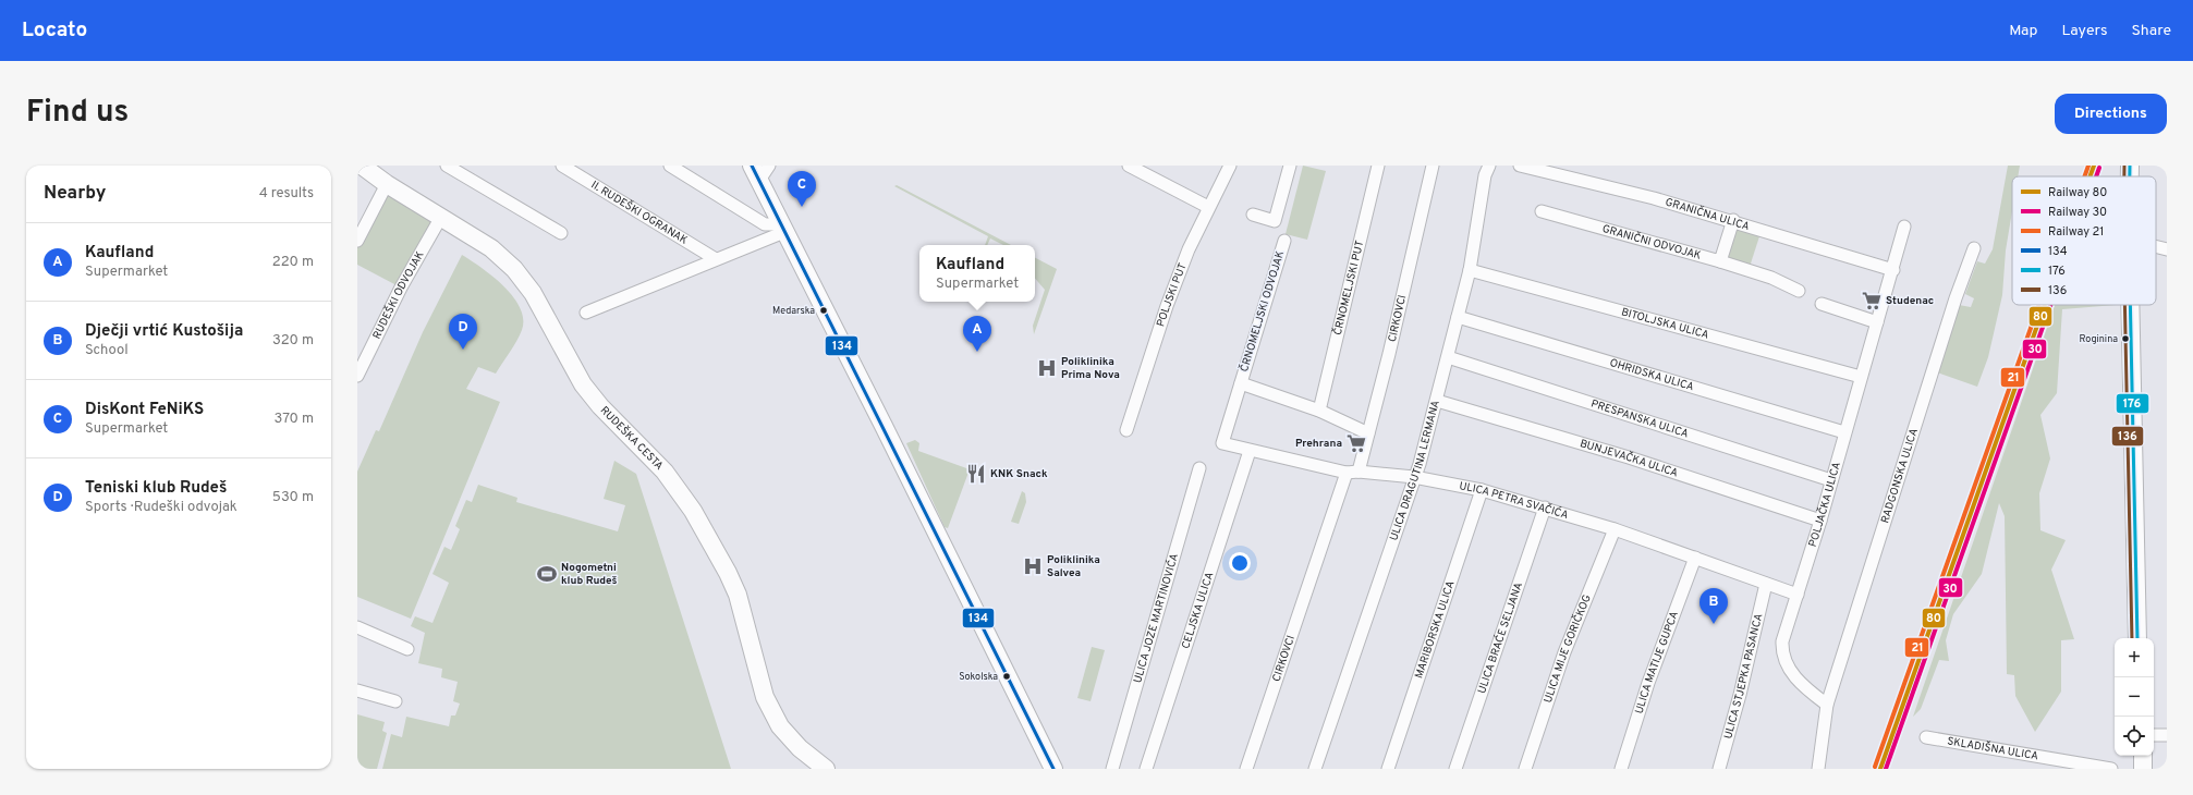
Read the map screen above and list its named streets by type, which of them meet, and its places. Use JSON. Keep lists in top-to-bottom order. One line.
{"streets":{"street":["II. RUDEŠKI OGRANAK","GRANIČNA ULICA","GRANIČNI ODVOJAK","ČRNOMELJSKI PUT","RUDEŠKI ODVOJAK","POLJSKI PUT","ČRNOMELJSKI ODVOJAK","CIRKOVCI","BITOLJSKA ULICA","OHRIDSKA ULICA","PRESPANSKA ULICA","RUDEŠKA CESTA","BUNJEVAČKA ULICA","ULICA DRAGUTINA LERMANA","RADGONSKA ULICA","ULICA PETRA SVAČIĆA","POLJAČKA ULICA","CELJSKA ULICA","ULICA JOZE MARTINOVIĆA","MARIBORSKA ULICA","ULICA BRAĆE SELJANA","ULICA MIJE GORIČKOG","ULICA MATIJE GUPCA","ULICA STJEPKA PASANCA","SKLADIŠNA ULICA"]},"crossings":[["GRANIČNA ULICA","POLJAČKA ULICA"],["ČRNOMELJSKI PUT","ČRNOMELJSKI ODVOJAK"],["RUDEŠKI ODVOJAK","RUDEŠKA CESTA"],["ČRNOMELJSKI ODVOJAK","CIRKOVCI"],["ČRNOMELJSKI ODVOJAK","ULICA PETRA SVAČIĆA"],["CIRKOVCI","ULICA PETRA SVAČIĆA"],["BITOLJSKA ULICA","ULICA DRAGUTINA LERMANA"],["BITOLJSKA ULICA","POLJAČKA ULICA"],["OHRIDSKA ULICA","ULICA DRAGUTINA LERMANA"],["OHRIDSKA ULICA","POLJAČKA ULICA"],["PRESPANSKA ULICA","ULICA DRAGUTINA LERMANA"],["PRESPANSKA ULICA","POLJAČKA ULICA"],["BUNJEVAČKA ULICA","ULICA DRAGUTINA LERMANA"],["BUNJEVAČKA ULICA","POLJAČKA ULICA"],["ULICA DRAGUTINA LERMANA","ULICA PETRA SVAČIĆA"],["RADGONSKA ULICA","POLJAČKA ULICA"],["ULICA PETRA SVAČIĆA","POLJAČKA ULICA"],["ULICA PETRA SVAČIĆA","CELJSKA ULICA"],["ULICA PETRA SVAČIĆA","MARIBORSKA ULICA"],["ULICA PETRA SVAČIĆA","ULICA BRAĆE SELJANA"],["ULICA PETRA SVAČIĆA","ULICA MIJE GORIČKOG"],["ULICA PETRA SVAČIĆA","ULICA MATIJE GUPCA"],["ULICA PETRA SVAČIĆA","ULICA STJEPKA PASANCA"]],"places":{"supermarket":["Studenac","Prehrana"],"other":["Medarska","Roginina","Sokolska"],"hospital":["Poliklinika Prima Nova","Poliklinika Salvea"],"restaurant":["KNK Snack"],"sports":["Nogometni klub Rudeš"]},"lines":["rail line 80","rail line 21","transit line 134","transit line 176","transit line 136","rail line 30"],"legend":["Railway 80","Railway 30","Railway 21","134","176","136"],"page":{"header":"Locato","nav":["Map","Layers","Share"],"title":"Find us","buttons":"Directions","heading":["Nearby","4 results"],"pins":["C","D","A","B"],"list":[{"mark":"A","name":"Kaufland","note":"Supermarket","value":"220 m"},{"mark":"B","name":"Dječji vrtić Kustošija","note":"School","value":"320 m"},{"mark":"C","name":"DisKont FeNiKS","note":"Supermarket","value":"370 m"},{"mark":"D","name":"Teniski klub Rudeš","note":"Sports · Rudeški odvojak","value":"530 m"}],"popup":["Kaufland","Supermarket"],"map_buttons":["+","−"]}}
